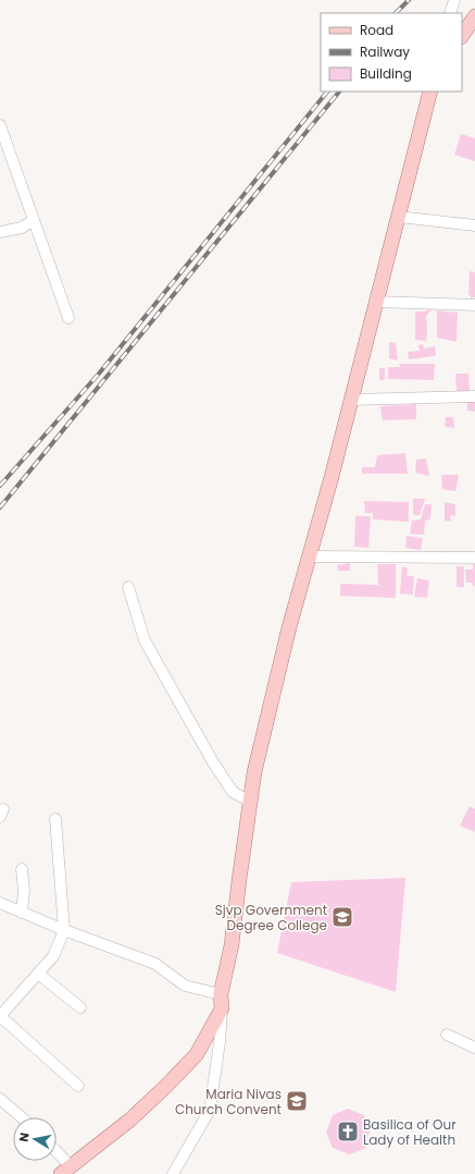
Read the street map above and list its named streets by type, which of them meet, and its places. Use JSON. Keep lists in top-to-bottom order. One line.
{"places":{"school or university":["Sjvp Government Degree College","Maria Nivas Church Convent"],"church":["Basilica of Our Lady of Health"]},"legend":["Road","Railway","Building"],"north":"left"}
